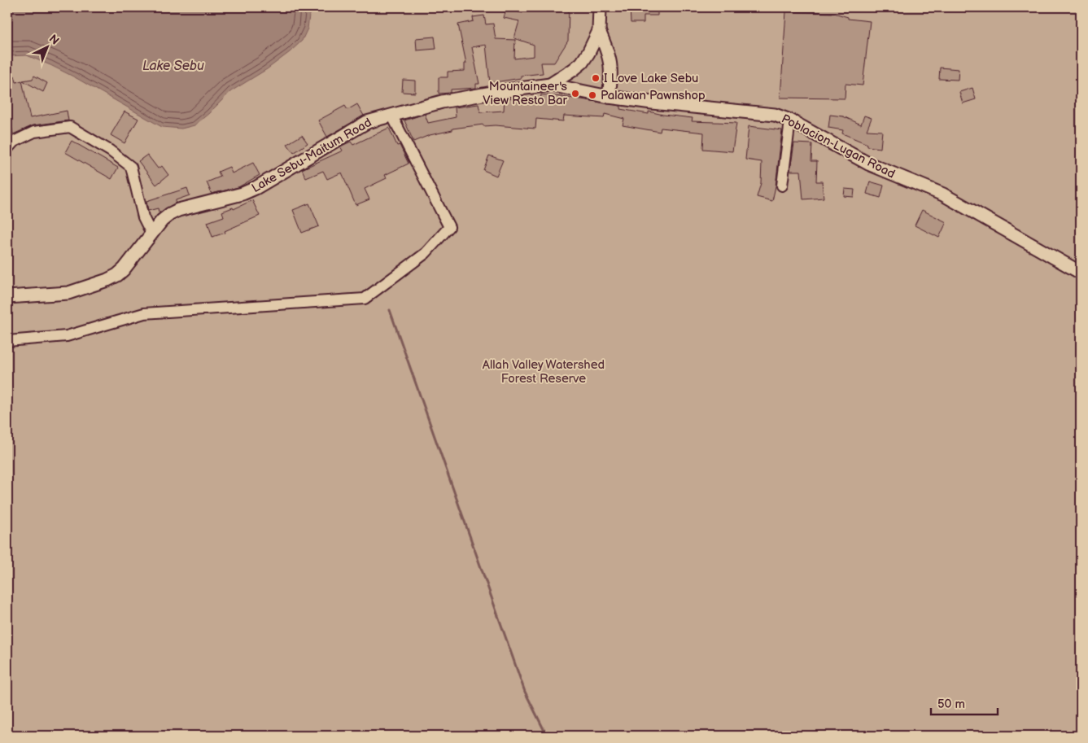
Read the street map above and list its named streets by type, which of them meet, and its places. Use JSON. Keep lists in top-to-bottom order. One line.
{"streets":{"main road":["Poblacion-Lugan Road","Lake Sebu-Maitum Road"]},"crossings":[["Poblacion-Lugan Road","Lake Sebu-Maitum Road"]],"water":["Lake Sebu"],"parks":["Allah Valley Watershed Forest Reserve"],"places":["I Love Lake Sebu","Mountaineer's View Resto Bar","Palawan Pawnshop"],"scale_bar":"50 m","north":"top right"}
